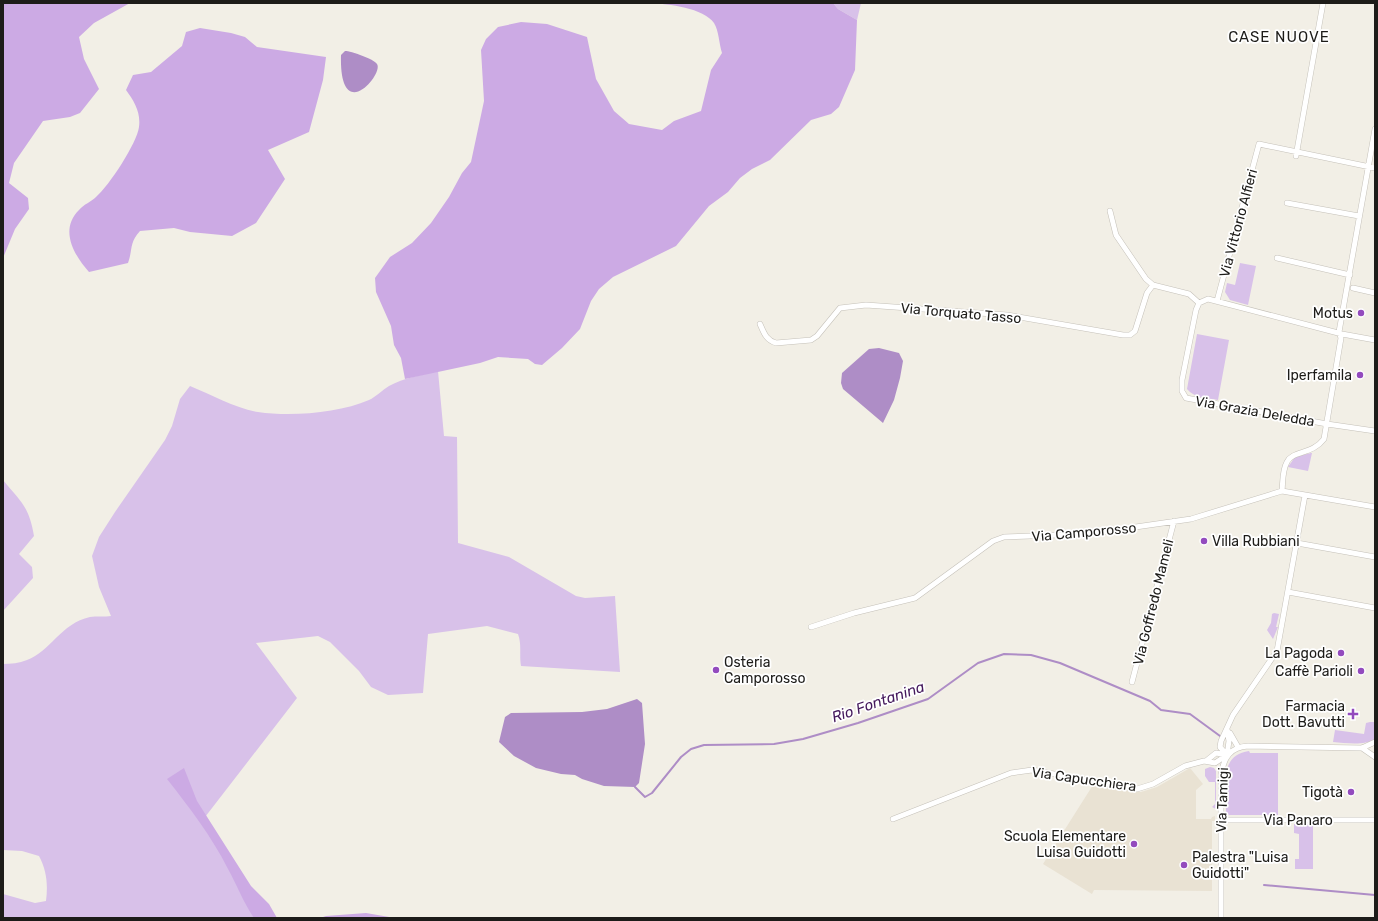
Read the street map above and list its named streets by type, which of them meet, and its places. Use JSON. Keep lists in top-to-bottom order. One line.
{"streets":{"street":["Via Vittorio Alfieri","Via Torquato Tasso","Via Grazia Deledda","Via Camporosso","Via Goffredo Mameli","Via Capucchiera","Via Tamigi","Via Panaro"]},"crossings":[["Via Camporosso","Via Goffredo Mameli"],["Via Capucchiera","Via Tamigi"],["Via Tamigi","Via Panaro"]],"districts":["CASE NUOVE"],"water":["Rio Fontanina"],"places":{"other":["Motus","Iperfamila","Villa Rubbiani","La Pagoda","Osteria Camporosso","Caffè Parioli","Tigotà","Scuola Elementare Luisa Guidotti","Palestra \"Luisa Guidotti\""],"health":["Farmacia Dott. Bavutti"]}}
